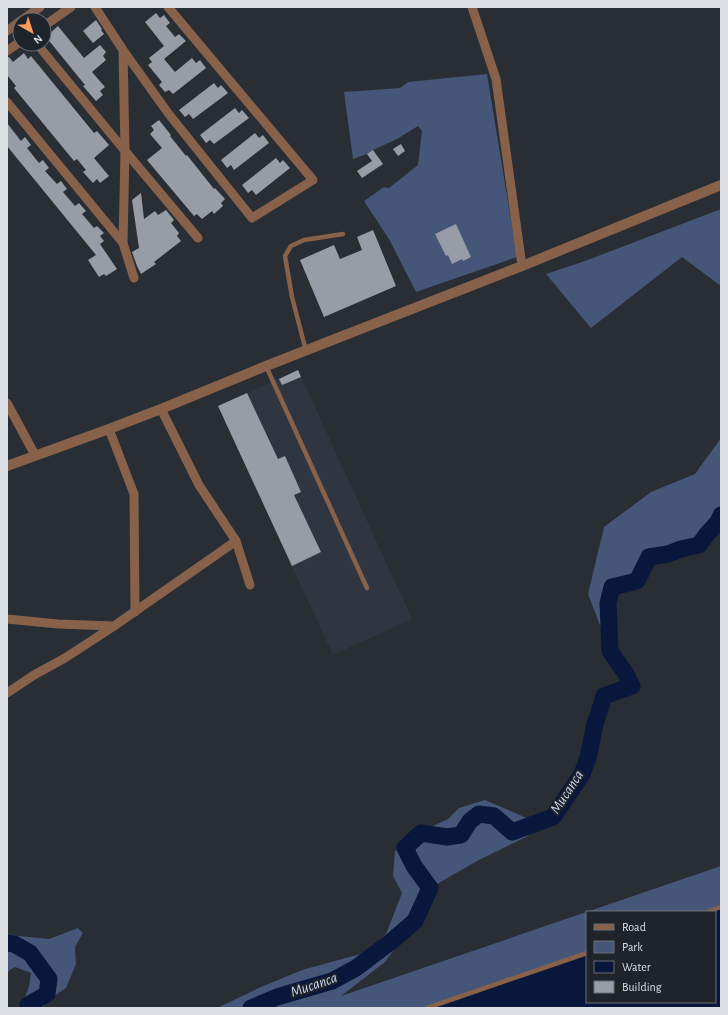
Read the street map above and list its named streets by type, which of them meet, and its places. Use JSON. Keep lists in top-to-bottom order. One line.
{"water":["Mucanca"],"legend":["Road","Park","Water","Building"],"north":"bottom right"}
